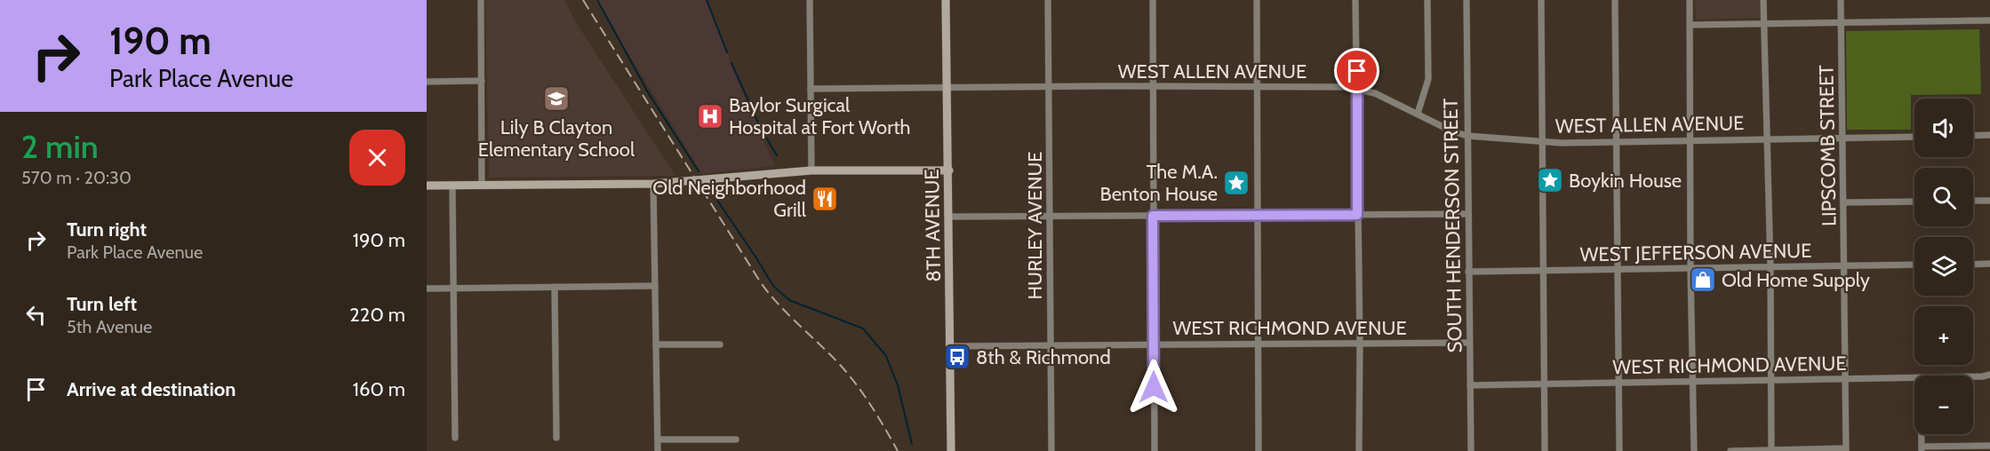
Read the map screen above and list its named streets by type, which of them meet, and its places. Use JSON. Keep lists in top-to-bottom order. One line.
{"streets":{"street":["WEST ALLEN AVENUE","LIPSCOMB STREET","8TH AVENUE","HURLEY AVENUE","SOUTH HENDERSON STREET","WEST JEFFERSON AVENUE","WEST RICHMOND AVENUE"]},"crossings":[["WEST ALLEN AVENUE","LIPSCOMB STREET"],["WEST ALLEN AVENUE","8TH AVENUE"],["WEST ALLEN AVENUE","HURLEY AVENUE"],["WEST ALLEN AVENUE","SOUTH HENDERSON STREET"],["LIPSCOMB STREET","WEST JEFFERSON AVENUE"],["LIPSCOMB STREET","WEST RICHMOND AVENUE"],["8TH AVENUE","WEST RICHMOND AVENUE"],["HURLEY AVENUE","WEST RICHMOND AVENUE"],["SOUTH HENDERSON STREET","WEST JEFFERSON AVENUE"],["SOUTH HENDERSON STREET","WEST RICHMOND AVENUE"]],"places":{"school or university":["Lily B Clayton Elementary School"],"hospital":["Baylor Surgical Hospital at Fort Worth"],"place":["Boykin House","The M.A. Benton House"],"restaurant":["Old Neighborhood Grill"],"shop":["Old Home Supply"],"bus stop":["8th & Richmond"]},"page":{"turn":["190 m","Park Place Avenue"],"map_buttons":["+","−"],"heading":["2 min","570 m · 20:30"],"list":[{"name":"Turn right","note":"Park Place Avenue","value":"190 m"},{"name":"Turn left","note":"5th Avenue","value":"220 m"},{"name":"Arrive at destination","value":"160 m"}]}}
